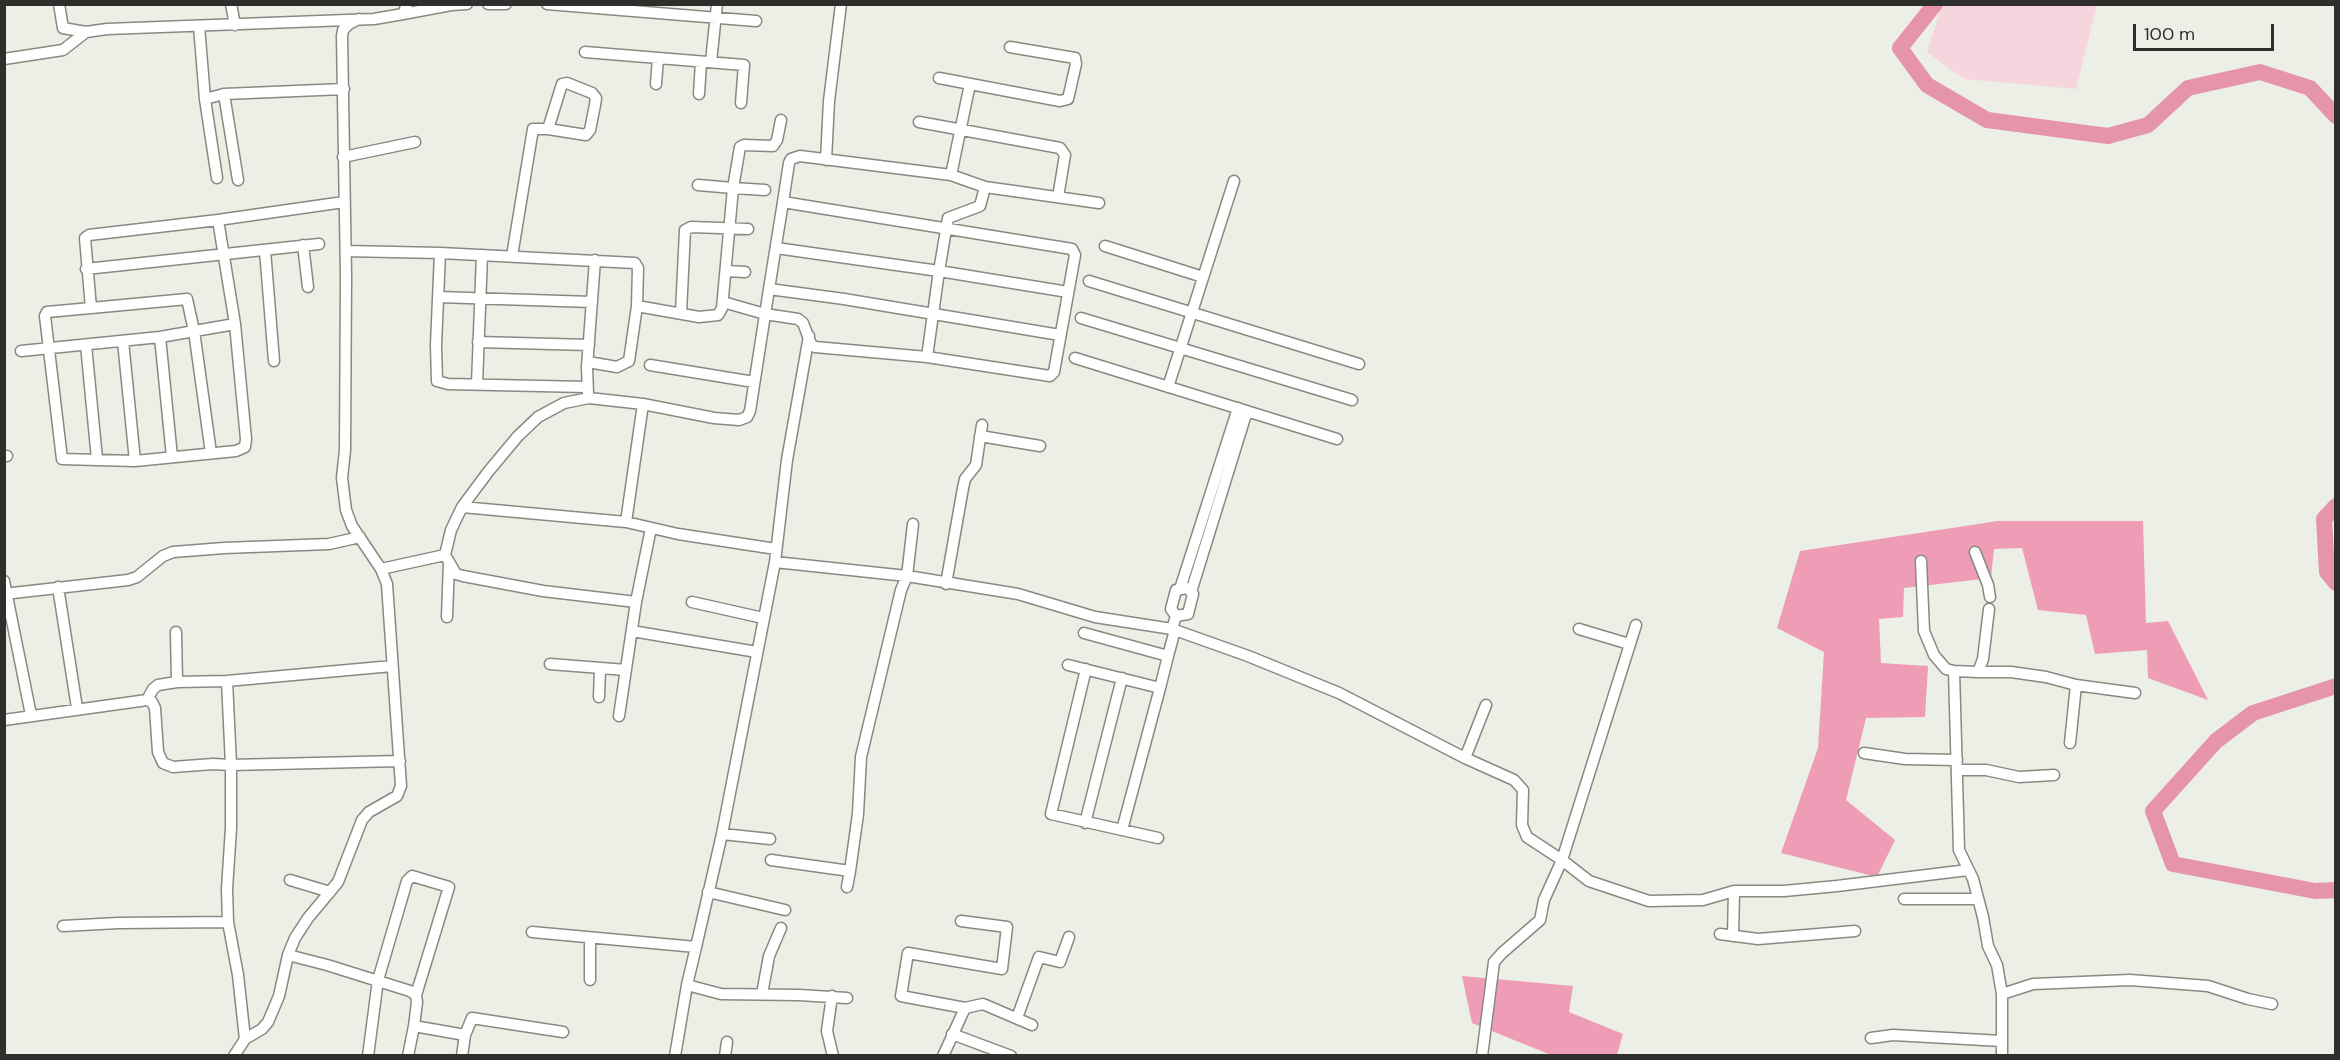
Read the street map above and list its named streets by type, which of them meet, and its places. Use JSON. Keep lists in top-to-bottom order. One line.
{"scale_bar":"100 m"}
